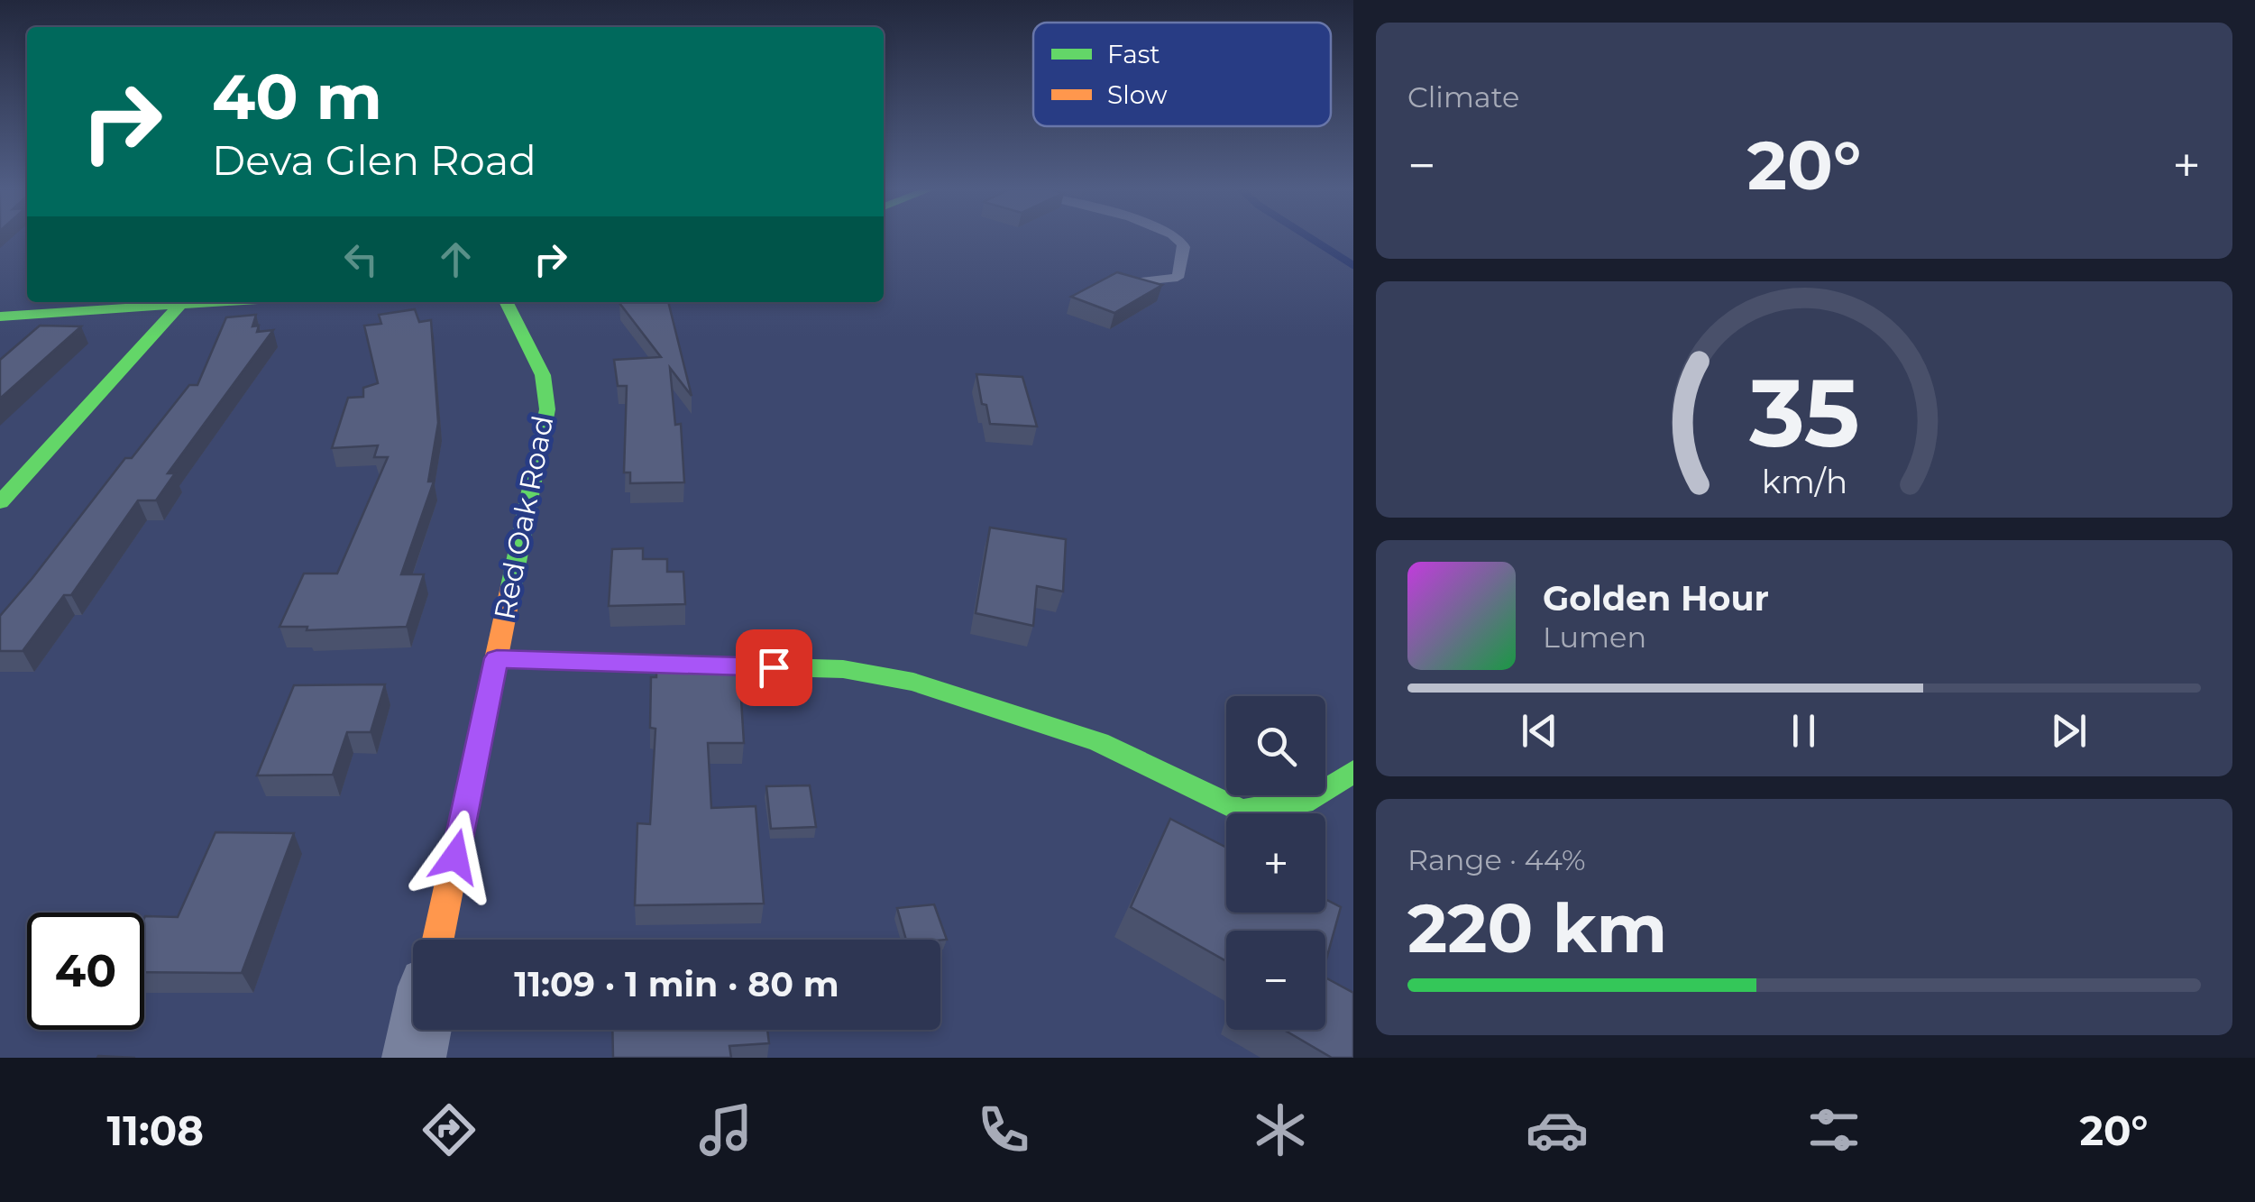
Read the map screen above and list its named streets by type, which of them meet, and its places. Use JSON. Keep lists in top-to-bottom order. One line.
{"streets":{"street":["Red Oak Road"]},"legend":["Fast","Slow"],"page":{"tile":["Climate",["Range · 44%","220 km"]],"turn":["40 m","Deva Glen Road"],"heat":["−","20°","+"],"song":["Golden Hour","Lumen"],"map_buttons":["+","−"],"limit":"40","trip":"11:09 · 1 min · 80 m","tabs":["11:08","20°"],"gauge":["35","km/h"]}}
